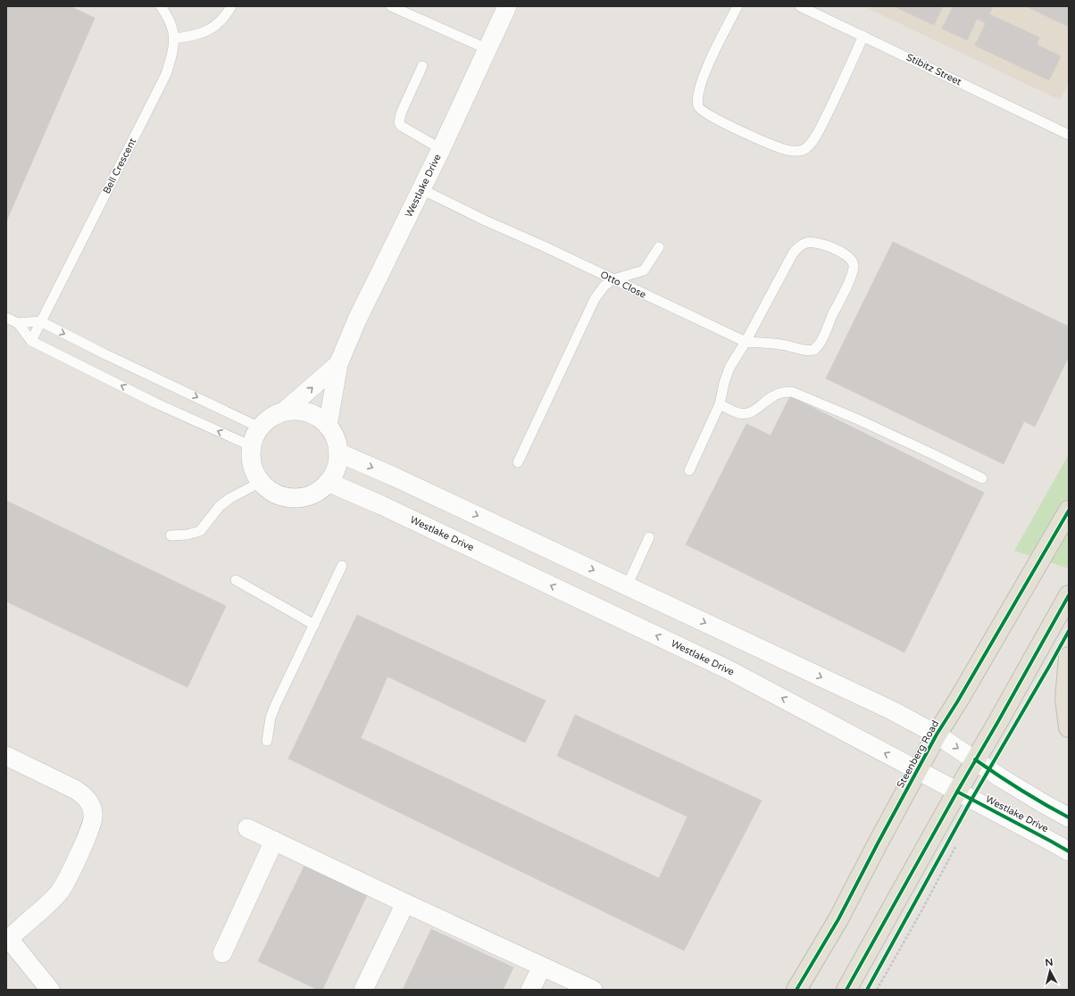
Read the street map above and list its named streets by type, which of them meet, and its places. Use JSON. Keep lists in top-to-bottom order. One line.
{"streets":{"main road":["Steenberg Road"],"street":["Westlake Drive"],"lane":["Stibitz Street","Bell Crescent","Otto Close"]},"crossings":[["Westlake Drive","Otto Close"],["Westlake Drive","Steenberg Road"]],"north":"top"}
